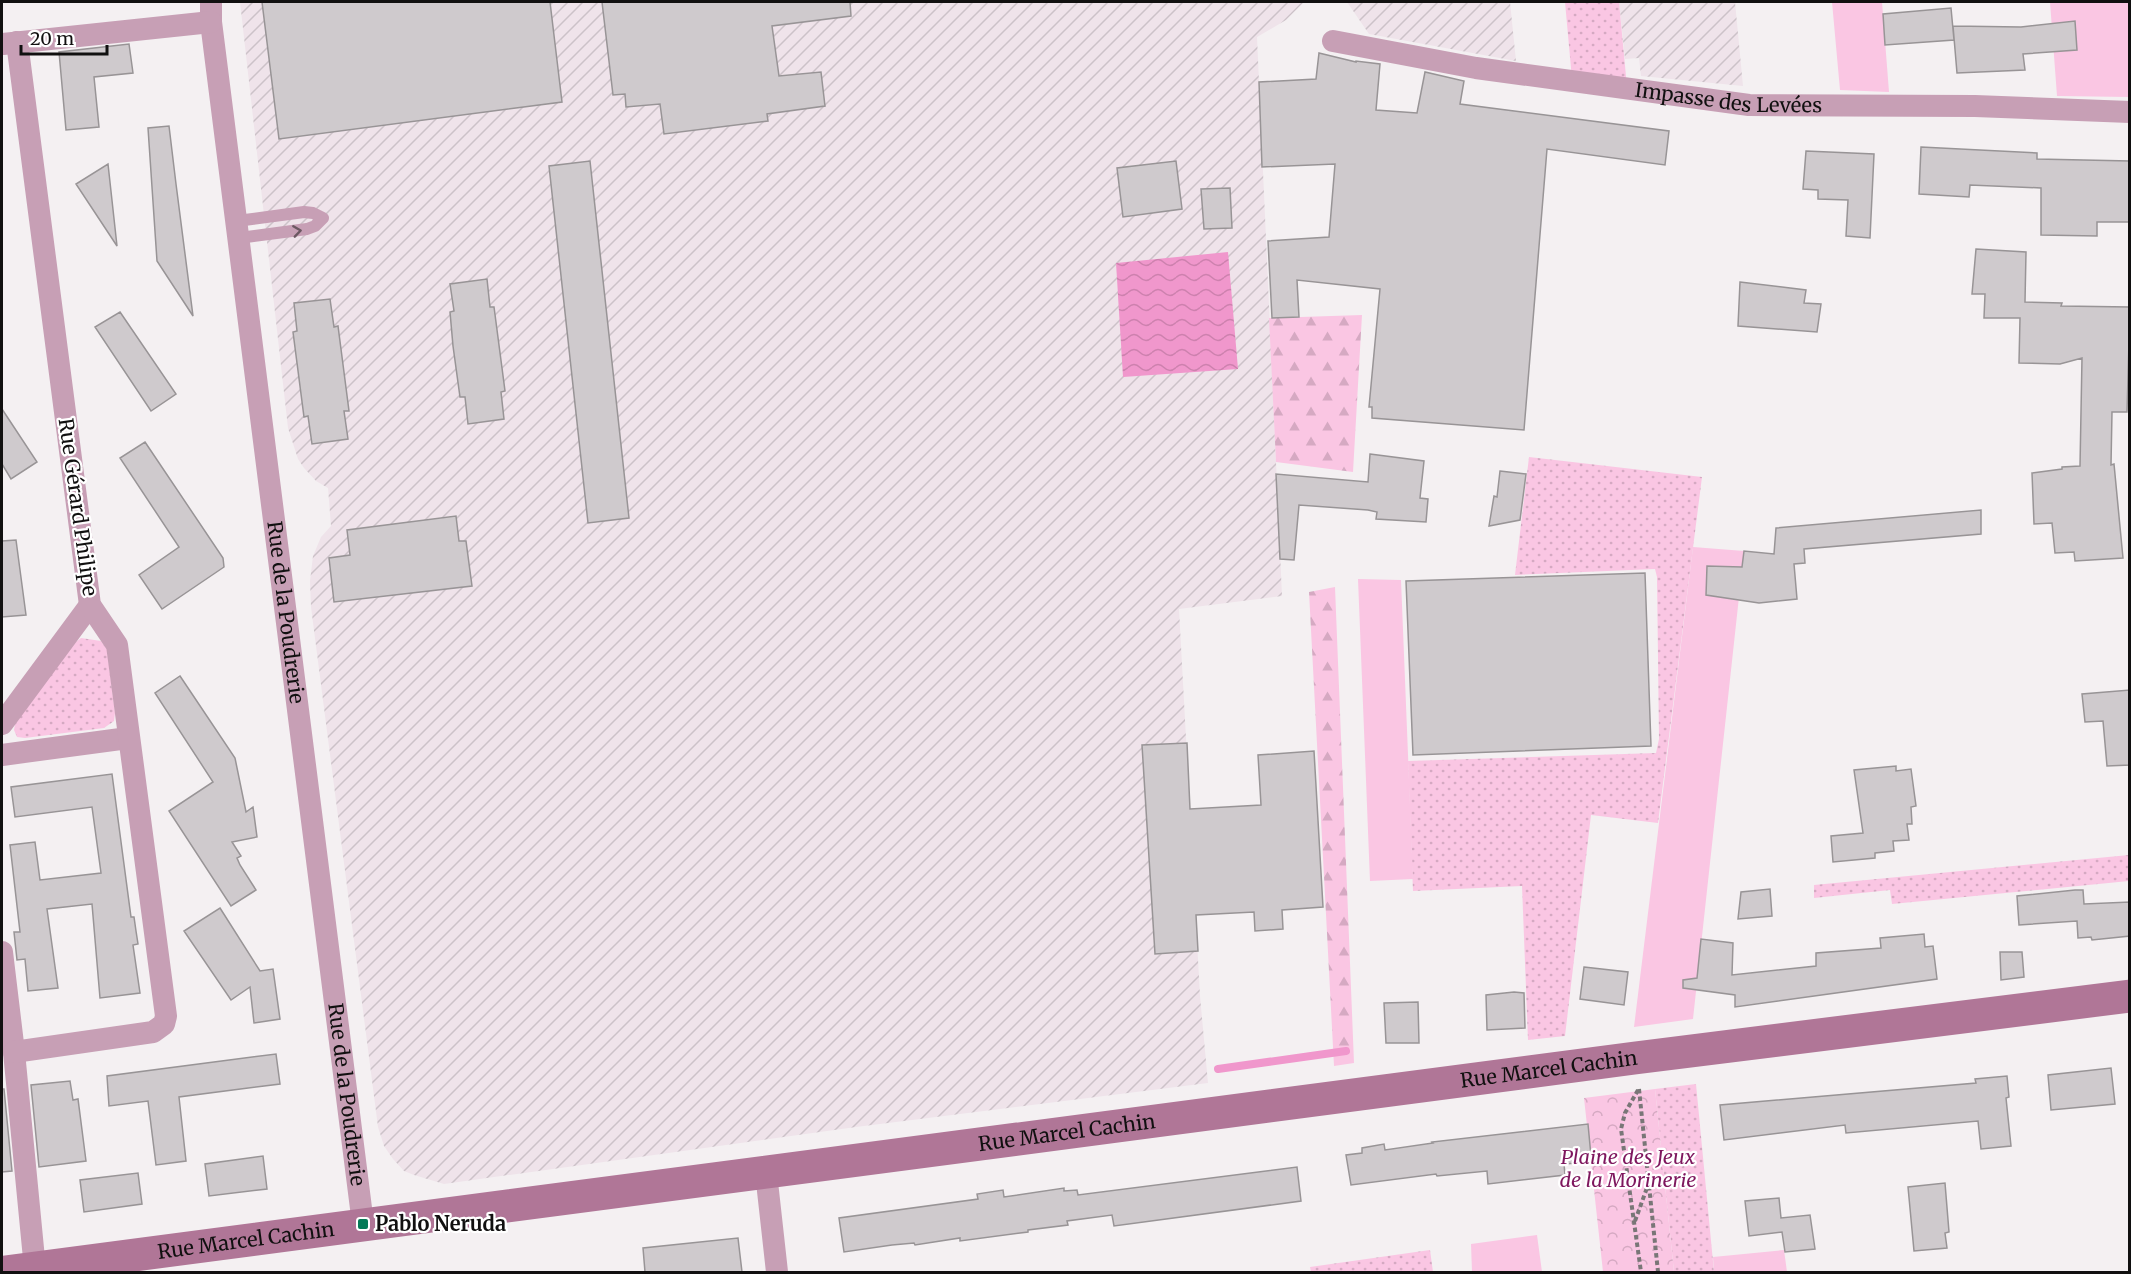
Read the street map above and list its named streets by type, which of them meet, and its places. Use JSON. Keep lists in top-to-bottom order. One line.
{"streets":{"street":["Impasse des Levées","Rue Gérard Philipe","Rue de la Poudrerie","Rue Marcel Cachin"]},"crossings":[["Rue de la Poudrerie","Rue Marcel Cachin"]],"parks":["Plaine des Jeux de la Morinerie"],"places":{"transit":["Pablo Neruda"]},"scale_bar":"20 m"}
